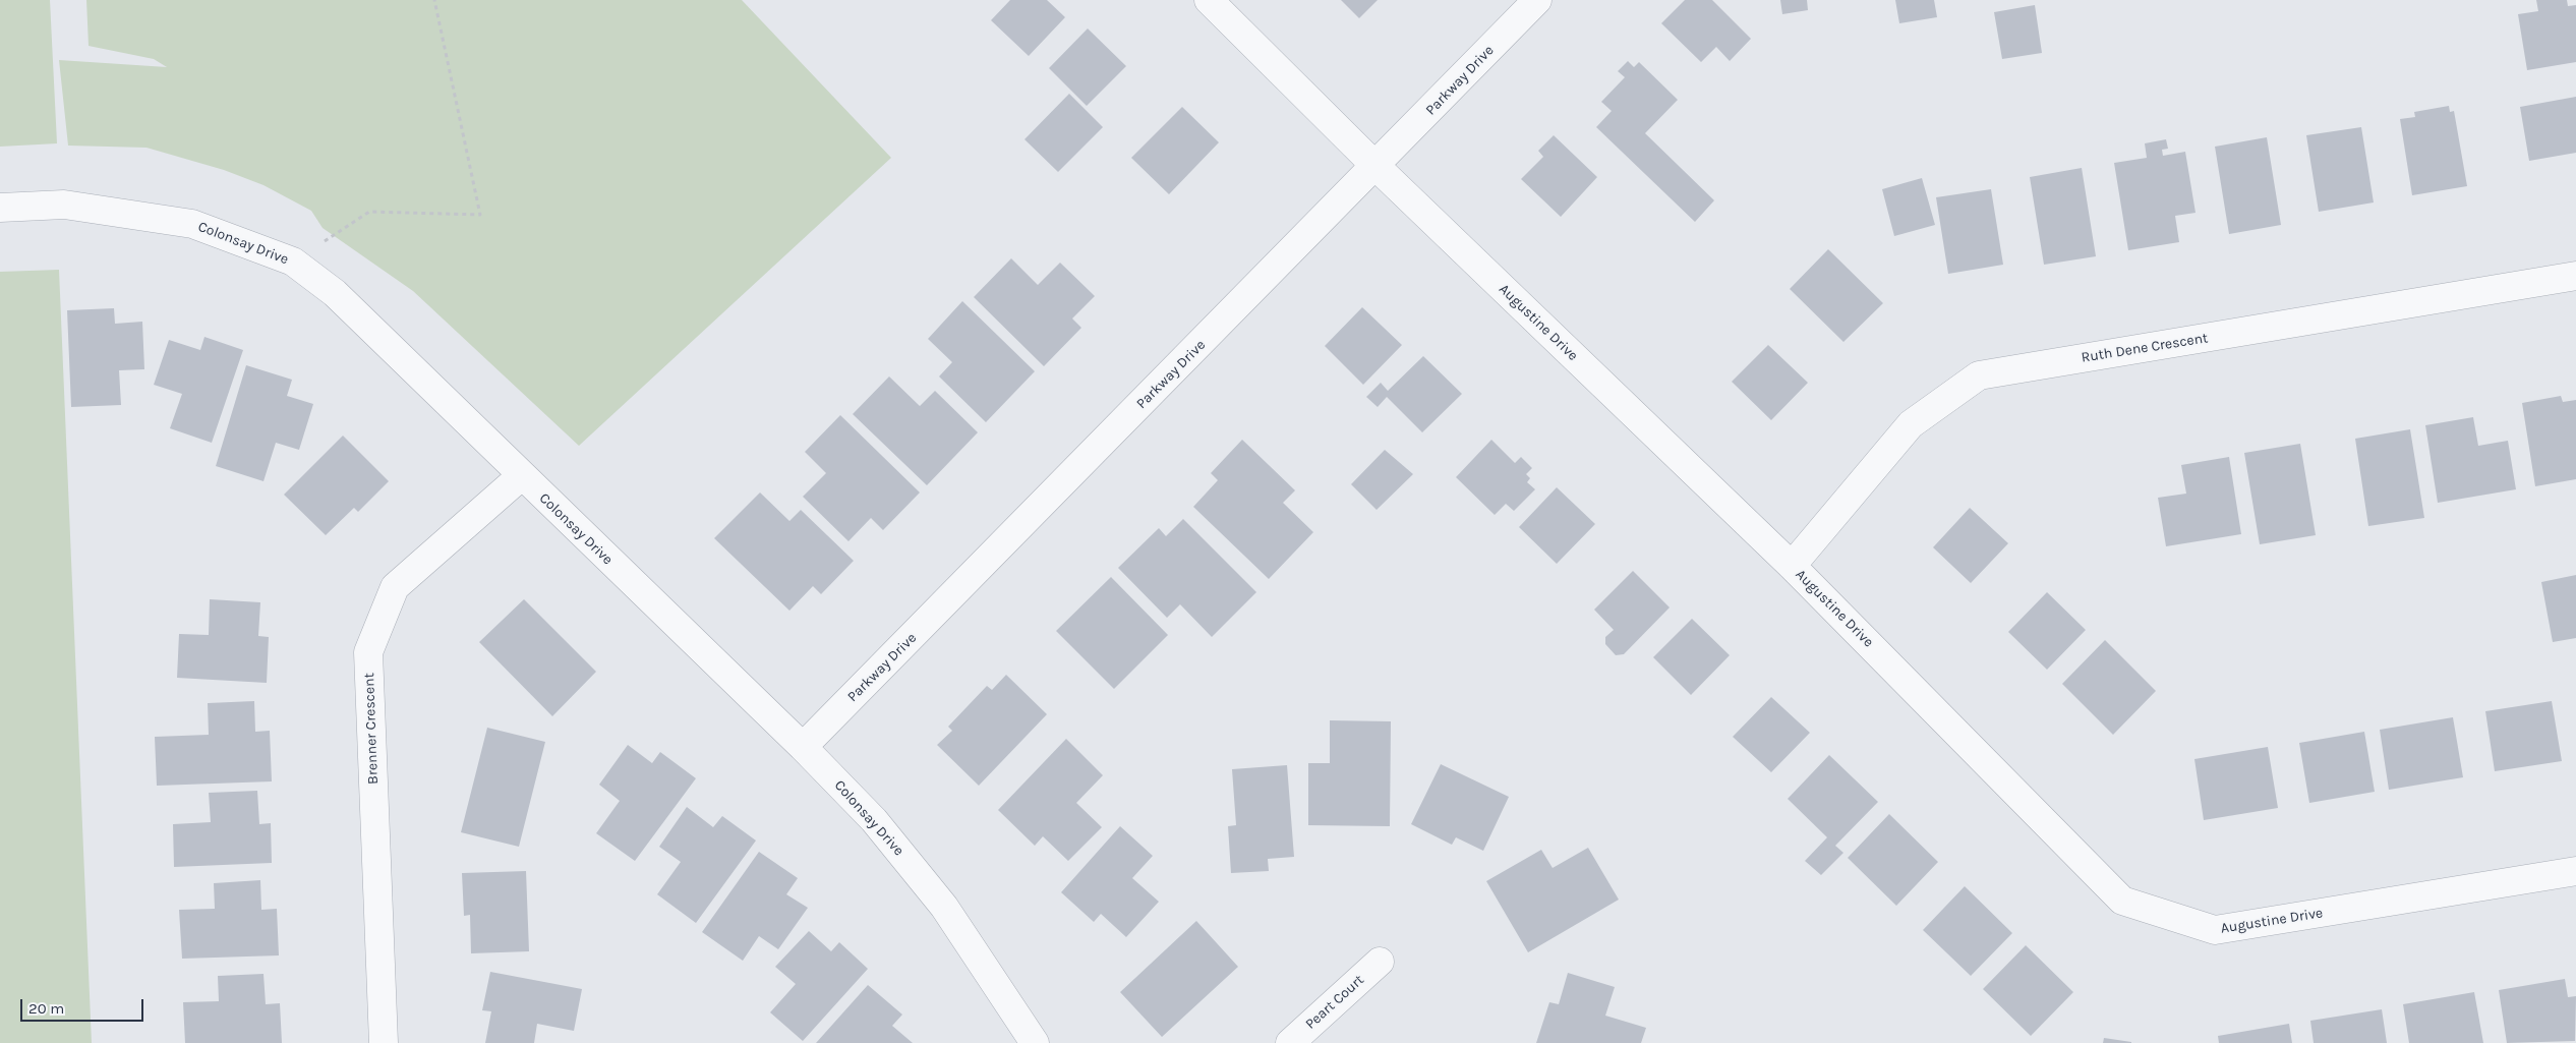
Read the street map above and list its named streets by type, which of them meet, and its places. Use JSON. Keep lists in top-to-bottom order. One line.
{"streets":{"street":["Parkway Drive","Colonsay Drive","Augustine Drive","Ruth Dene Crescent","Brenner Crescent","Peart Court"]},"crossings":[["Parkway Drive","Colonsay Drive"],["Parkway Drive","Augustine Drive"],["Colonsay Drive","Brenner Crescent"],["Augustine Drive","Ruth Dene Crescent"]],"scale_bar":"20 m"}
